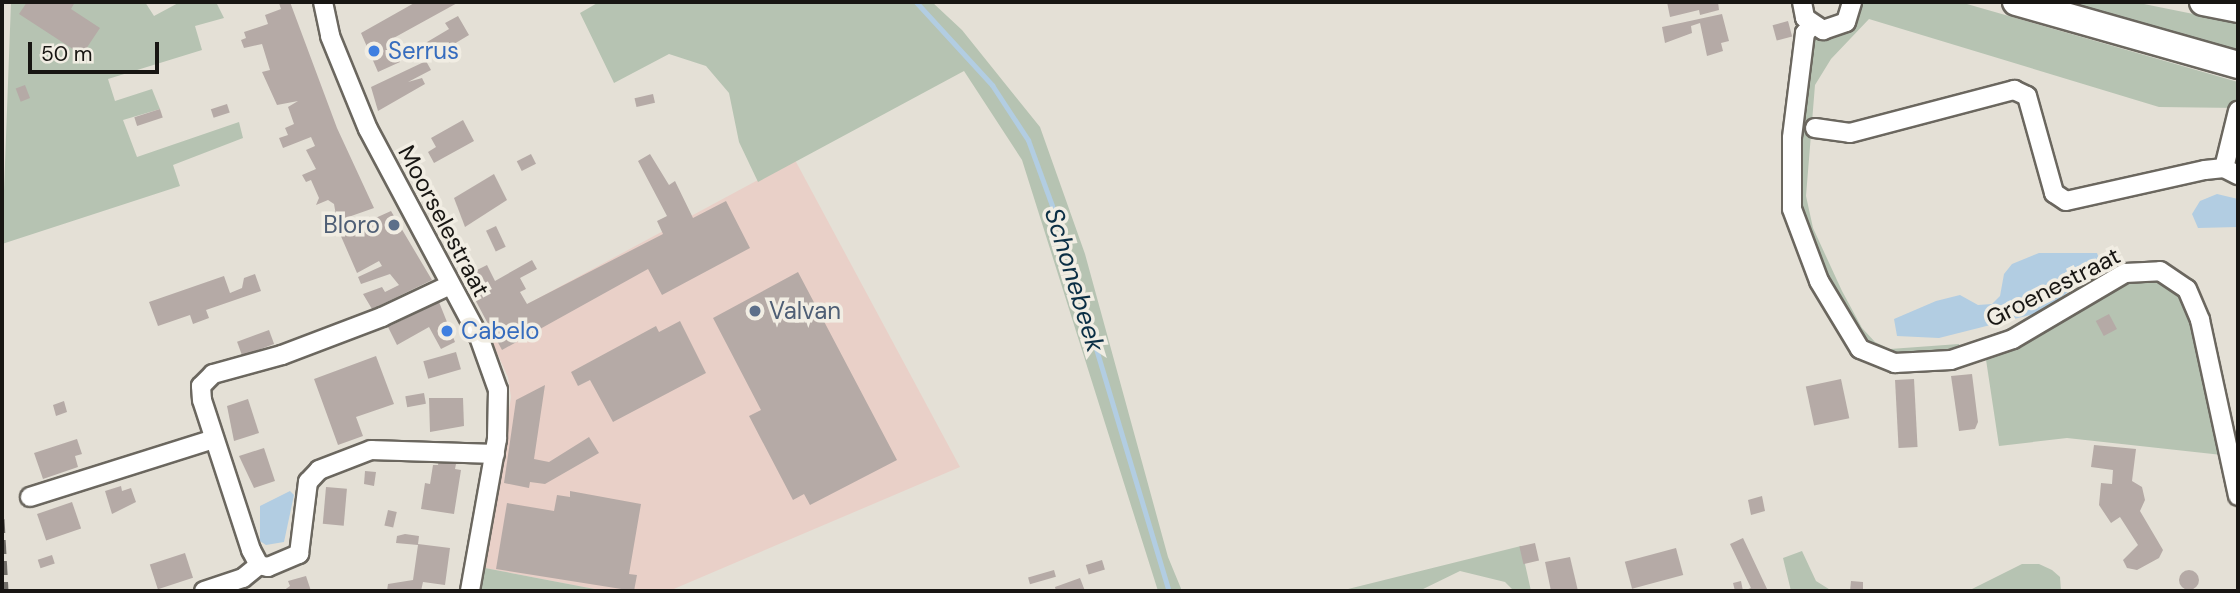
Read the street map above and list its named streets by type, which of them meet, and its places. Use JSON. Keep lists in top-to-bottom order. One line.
{"streets":{"street":["Moorselestraat","Groenestraat"]},"water":["Schonebeek"],"places":["Serrus","Bloro","Valvan","Cabelo"],"scale_bar":"50 m"}
